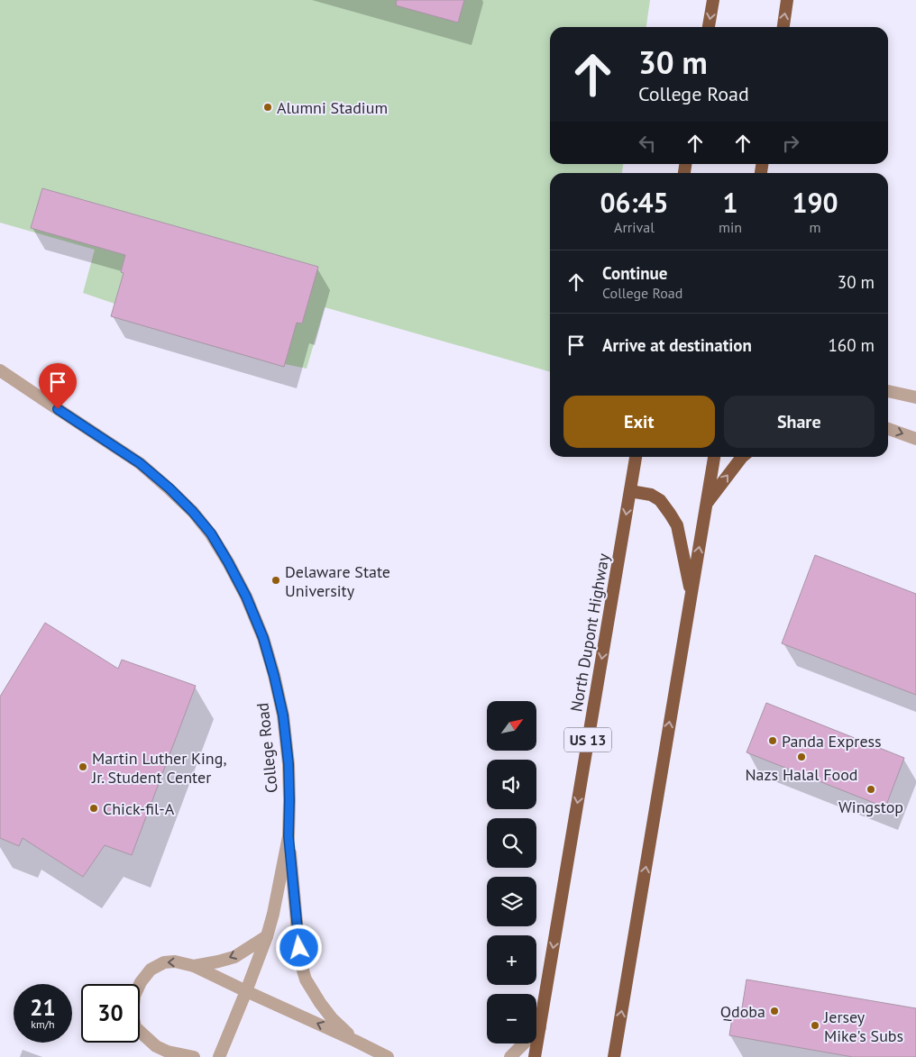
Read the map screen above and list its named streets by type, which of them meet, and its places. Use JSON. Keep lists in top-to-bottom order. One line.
{"streets":{"highway":["North Dupont Highway","US 13"],"street":["College Road"]},"places":["Alumni Stadium","Delaware State University","Panda Express","Nazs Halal Food","Martin Luther King, Jr. Student Center","Wingstop","Chick-fil-A","Qdoba","Jersey Mike's Subs"],"north":"top right","page":{"turn":["30 m","College Road"],"eta":["06:45","Arrival","1","min","190","m"],"list":[{"name":"Continue","note":"College Road","value":"30 m"},{"name":"Arrive at destination","value":"160 m"}],"buttons":["Exit","Share"],"map_buttons":["+","−"],"speed":"21 km/h","limit":"30"}}
